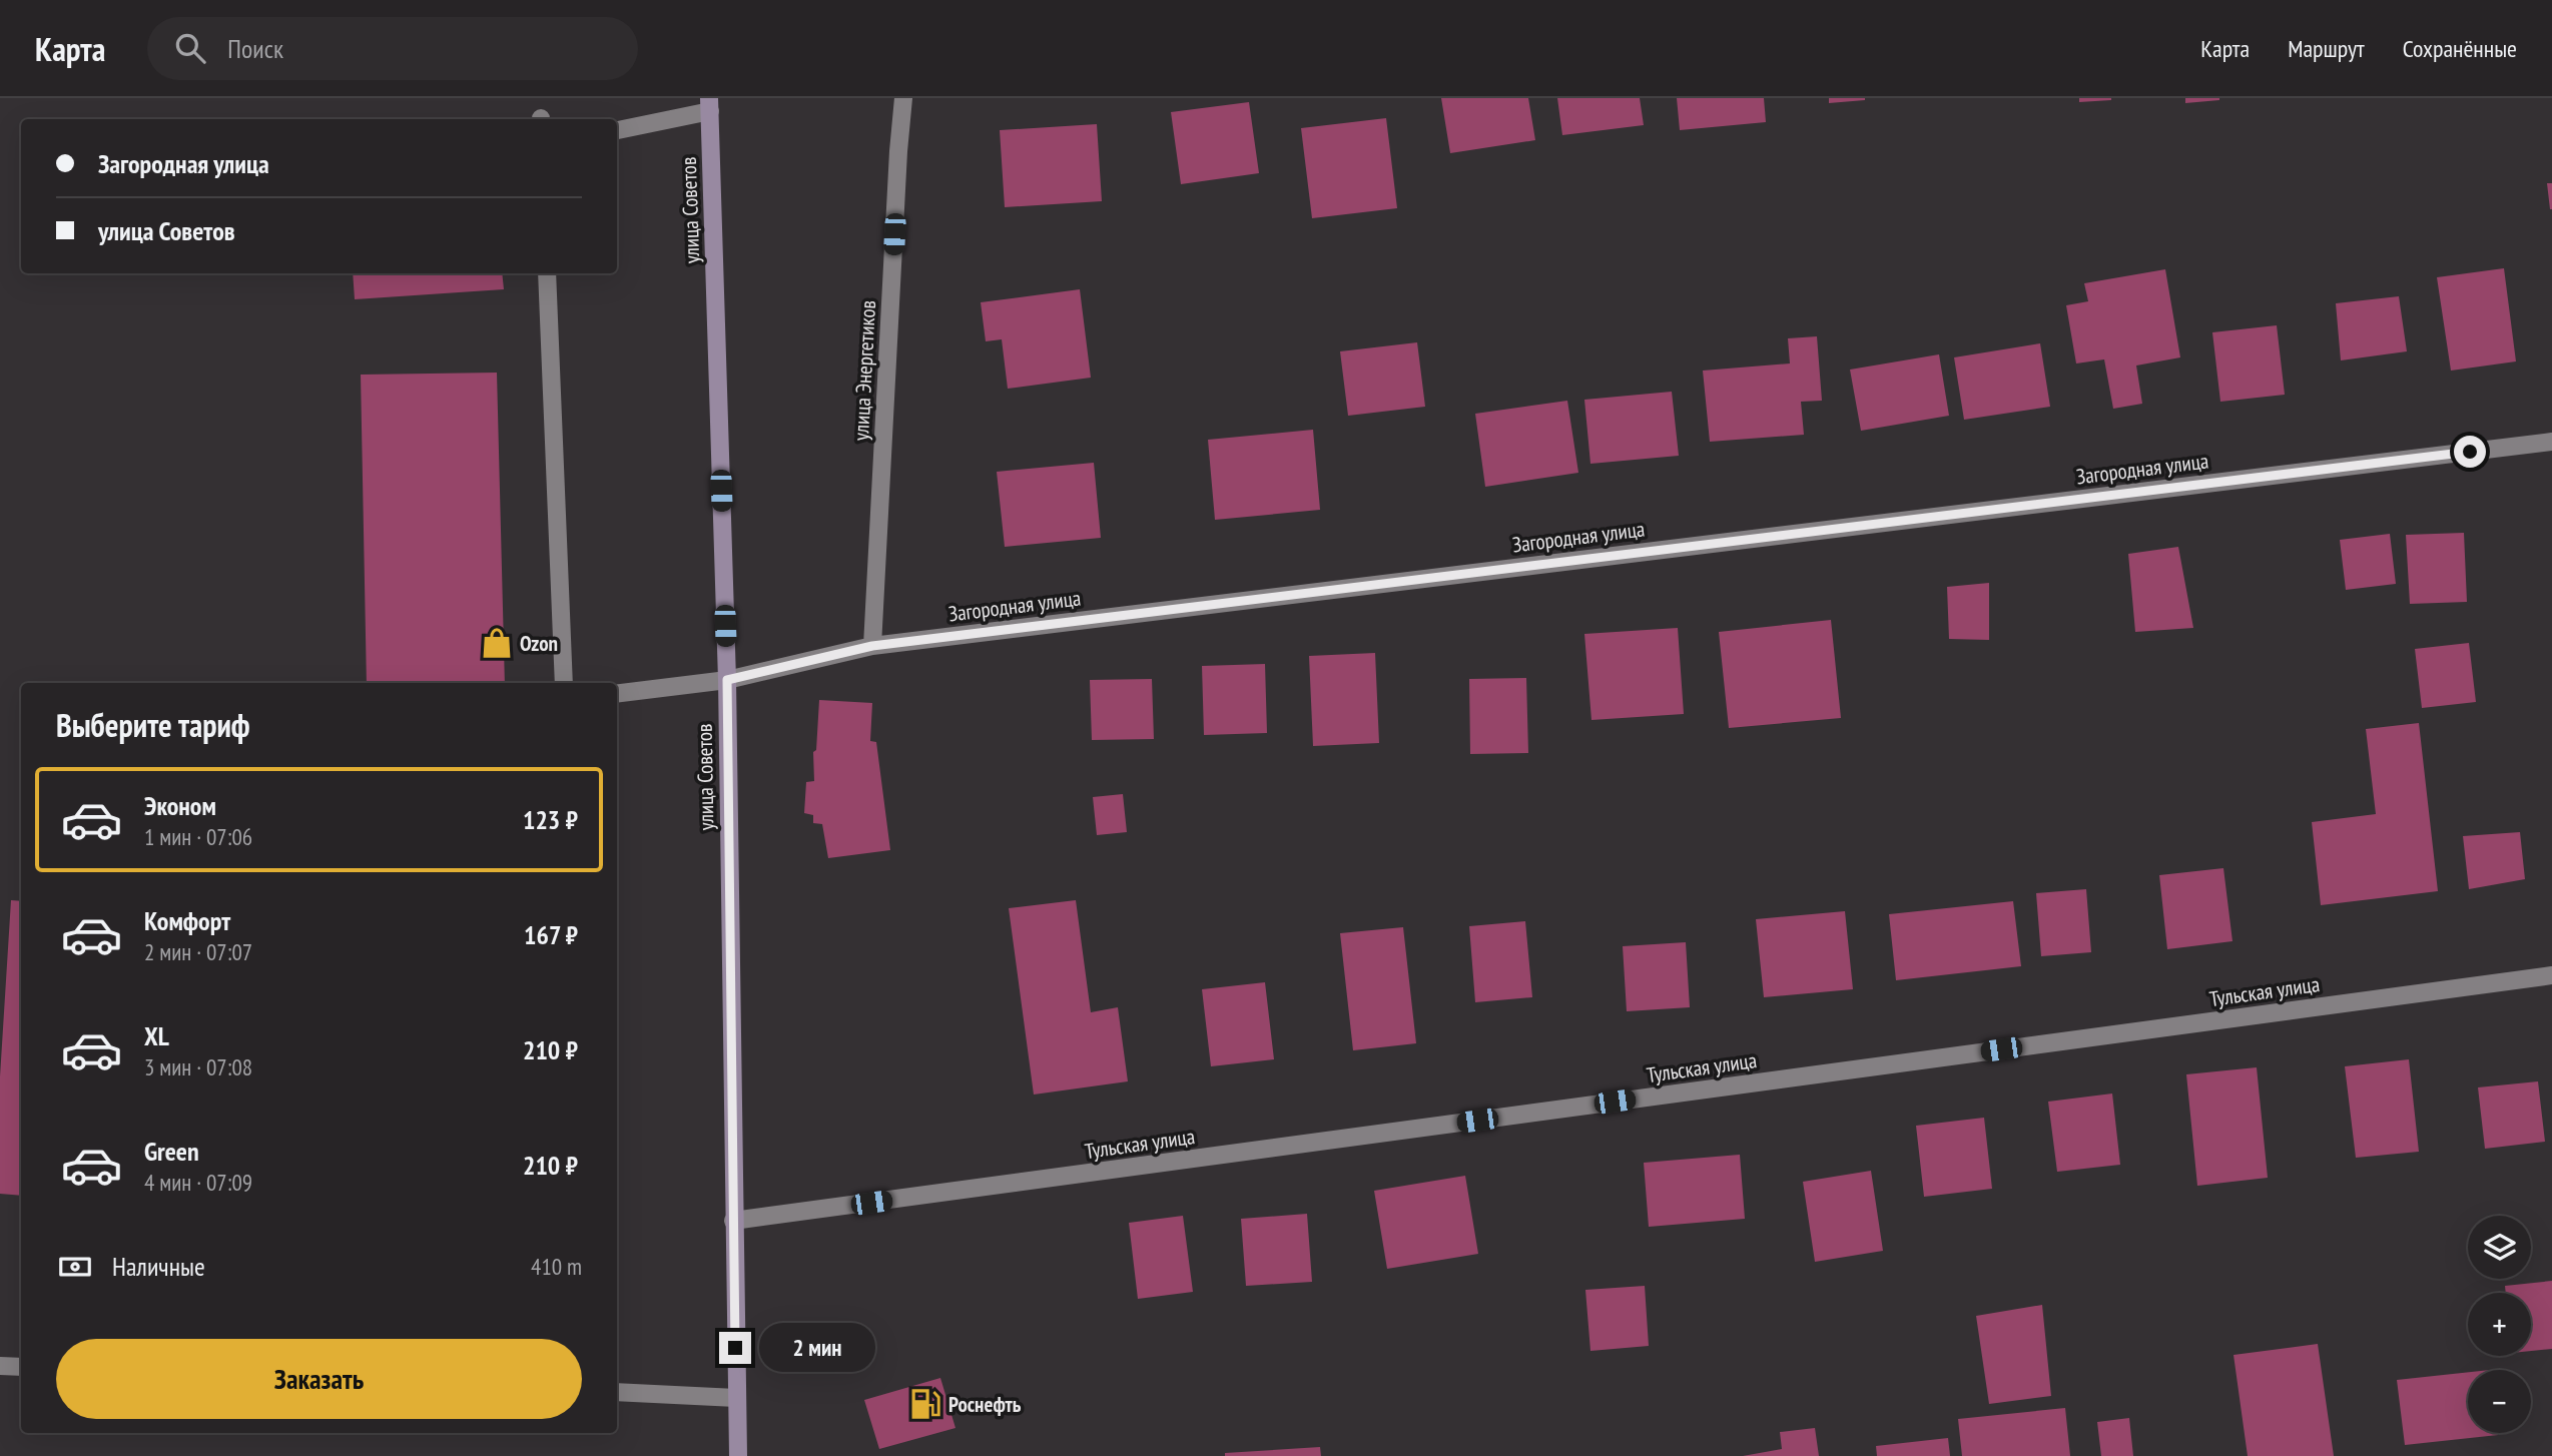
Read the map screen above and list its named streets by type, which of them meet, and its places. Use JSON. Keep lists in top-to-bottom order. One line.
{"streets":{"main road":["улица Советов"],"street":["улица Энергетиков","Загородная улица","Тульская улица"]},"crossings":[["улица Советов","Загородная улица"],["улица Советов","Тульская улица"],["улица Энергетиков","Загородная улица"]],"places":{"shop":["Ozon"],"fuel station":["Роснефть"]},"page":{"header":"Карта","search":"Поиск","nav":["Карта","Маршрут","Сохранённые"],"banner":["Загородная улица","улица Советов"],"heading":"Выберите тариф","list":[{"name":"Эконом","note":"1 мин · 07:06","value":"123 ₽"},{"name":"Комфорт","note":"2 мин · 07:07","value":"167 ₽"},{"name":"XL","note":"3 мин · 07:08","value":"210 ₽"},{"name":"Green","note":"4 мин · 07:09","value":"210 ₽"}],"map_buttons":["+","−"],"pay":["Наличные","410 m"],"bubble":"2 мин","buttons":"Заказать"}}
